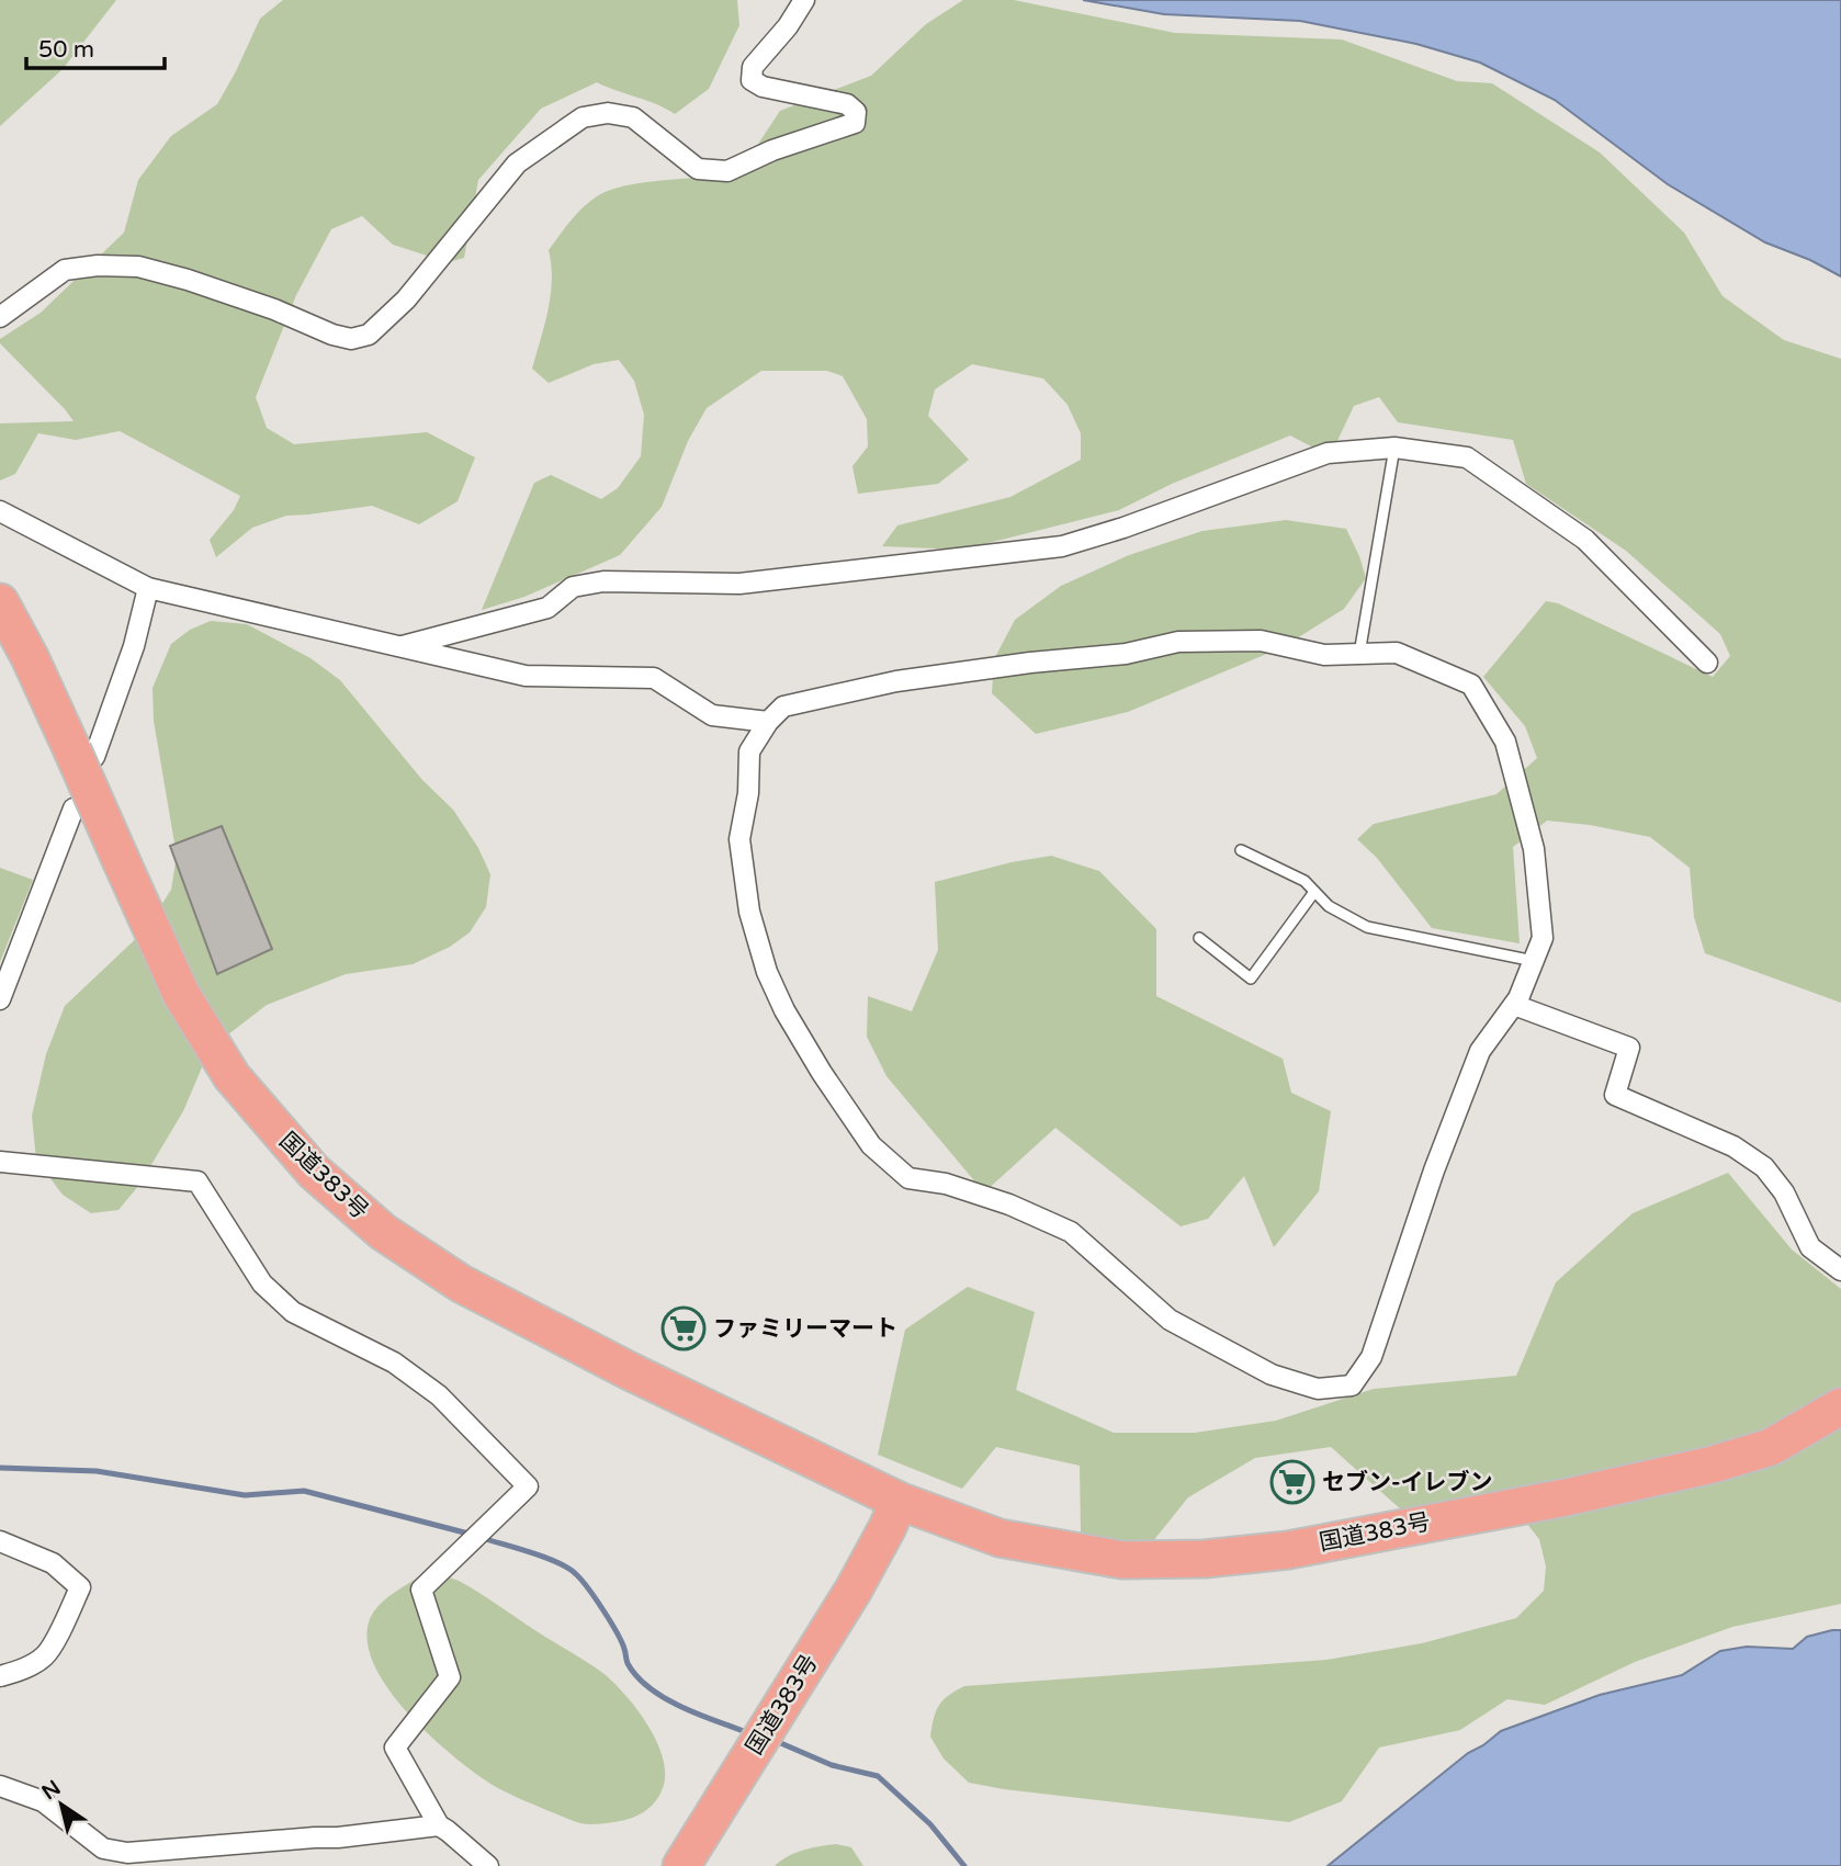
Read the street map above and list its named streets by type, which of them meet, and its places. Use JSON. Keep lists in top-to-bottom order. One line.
{"streets":{"highway":["国道383号"]},"places":{"supermarket":["ファミリーマート","セブン-イレブン"]},"scale_bar":"50 m","north":"top left"}
